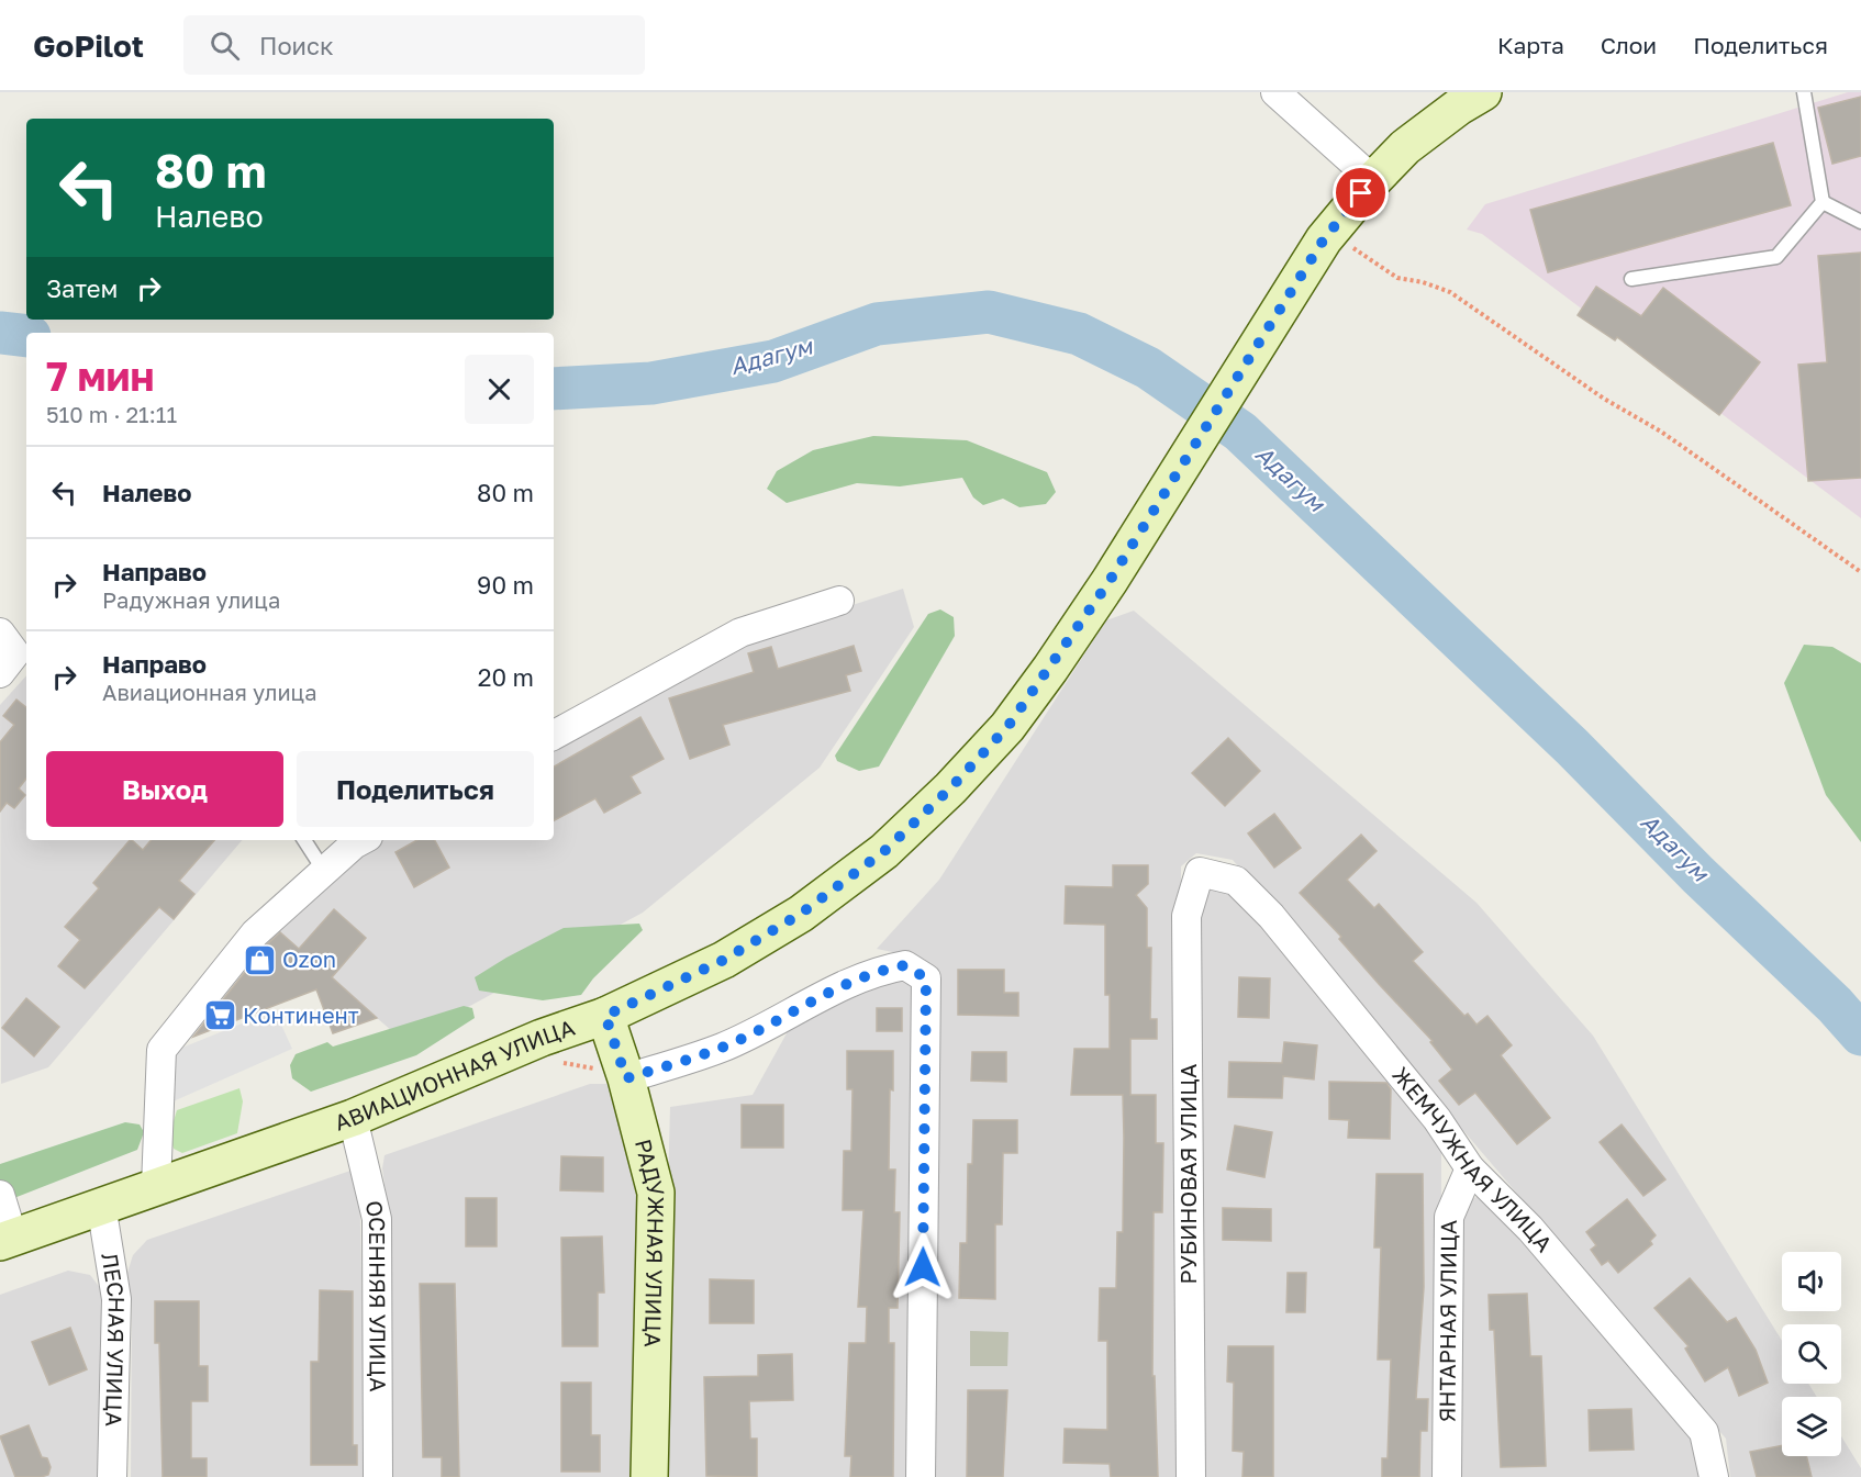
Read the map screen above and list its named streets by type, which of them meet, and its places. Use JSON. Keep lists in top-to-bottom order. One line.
{"streets":{"main road":["АВИАЦИОННАЯ УЛИЦА","РАДУЖНАЯ УЛИЦА"],"street":["ЖЕМЧУЖНАЯ УЛИЦА","РУБИНОВАЯ УЛИЦА","ОСЕННЯЯ УЛИЦА","ЯНТАРНАЯ УЛИЦА","ЛЕСНАЯ УЛИЦА"]},"crossings":[["АВИАЦИОННАЯ УЛИЦА","РАДУЖНАЯ УЛИЦА"],["АВИАЦИОННАЯ УЛИЦА","ОСЕННЯЯ УЛИЦА"],["АВИАЦИОННАЯ УЛИЦА","ЛЕСНАЯ УЛИЦА"],["ЖЕМЧУЖНАЯ УЛИЦА","РУБИНОВАЯ УЛИЦА"],["ЖЕМЧУЖНАЯ УЛИЦА","ЯНТАРНАЯ УЛИЦА"]],"water":["Адагум"],"places":{"shop":["Ozon"],"supermarket":["Континент"]},"page":{"header":"GoPilot","search":"Поиск","nav":["Карта","Слои","Поделиться"],"turn":["80 m","Налево"],"then":"Затем","heading":["7 мин","510 m · 21:11"],"list":[{"name":"Налево","value":"80 m"},{"name":"Направо","note":"Радужная улица","value":"90 m"},{"name":"Направо","note":"Авиационная улица","value":"20 m"}],"buttons":["Выход","Поделиться"]}}
